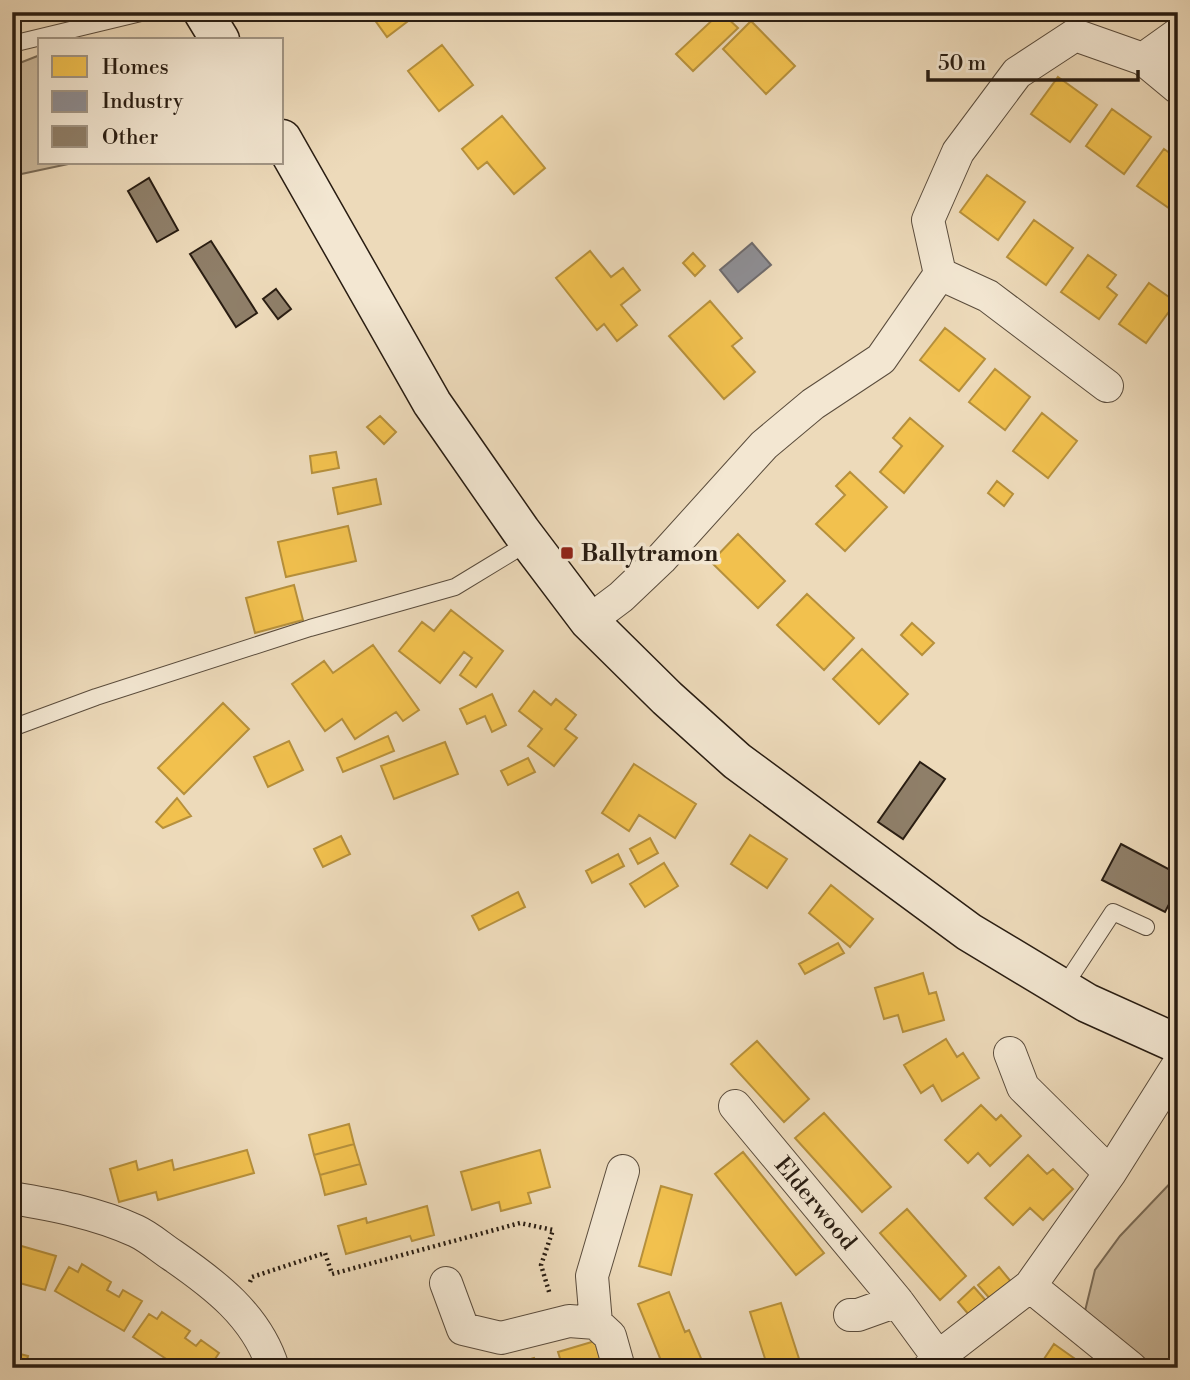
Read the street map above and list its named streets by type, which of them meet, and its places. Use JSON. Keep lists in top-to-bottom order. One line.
{"streets":{"street":["Elderwood"]},"places":{"transit":["Ballytramon"]},"legend":["Homes","Industry","Other"],"scale_bar":"50 m"}
